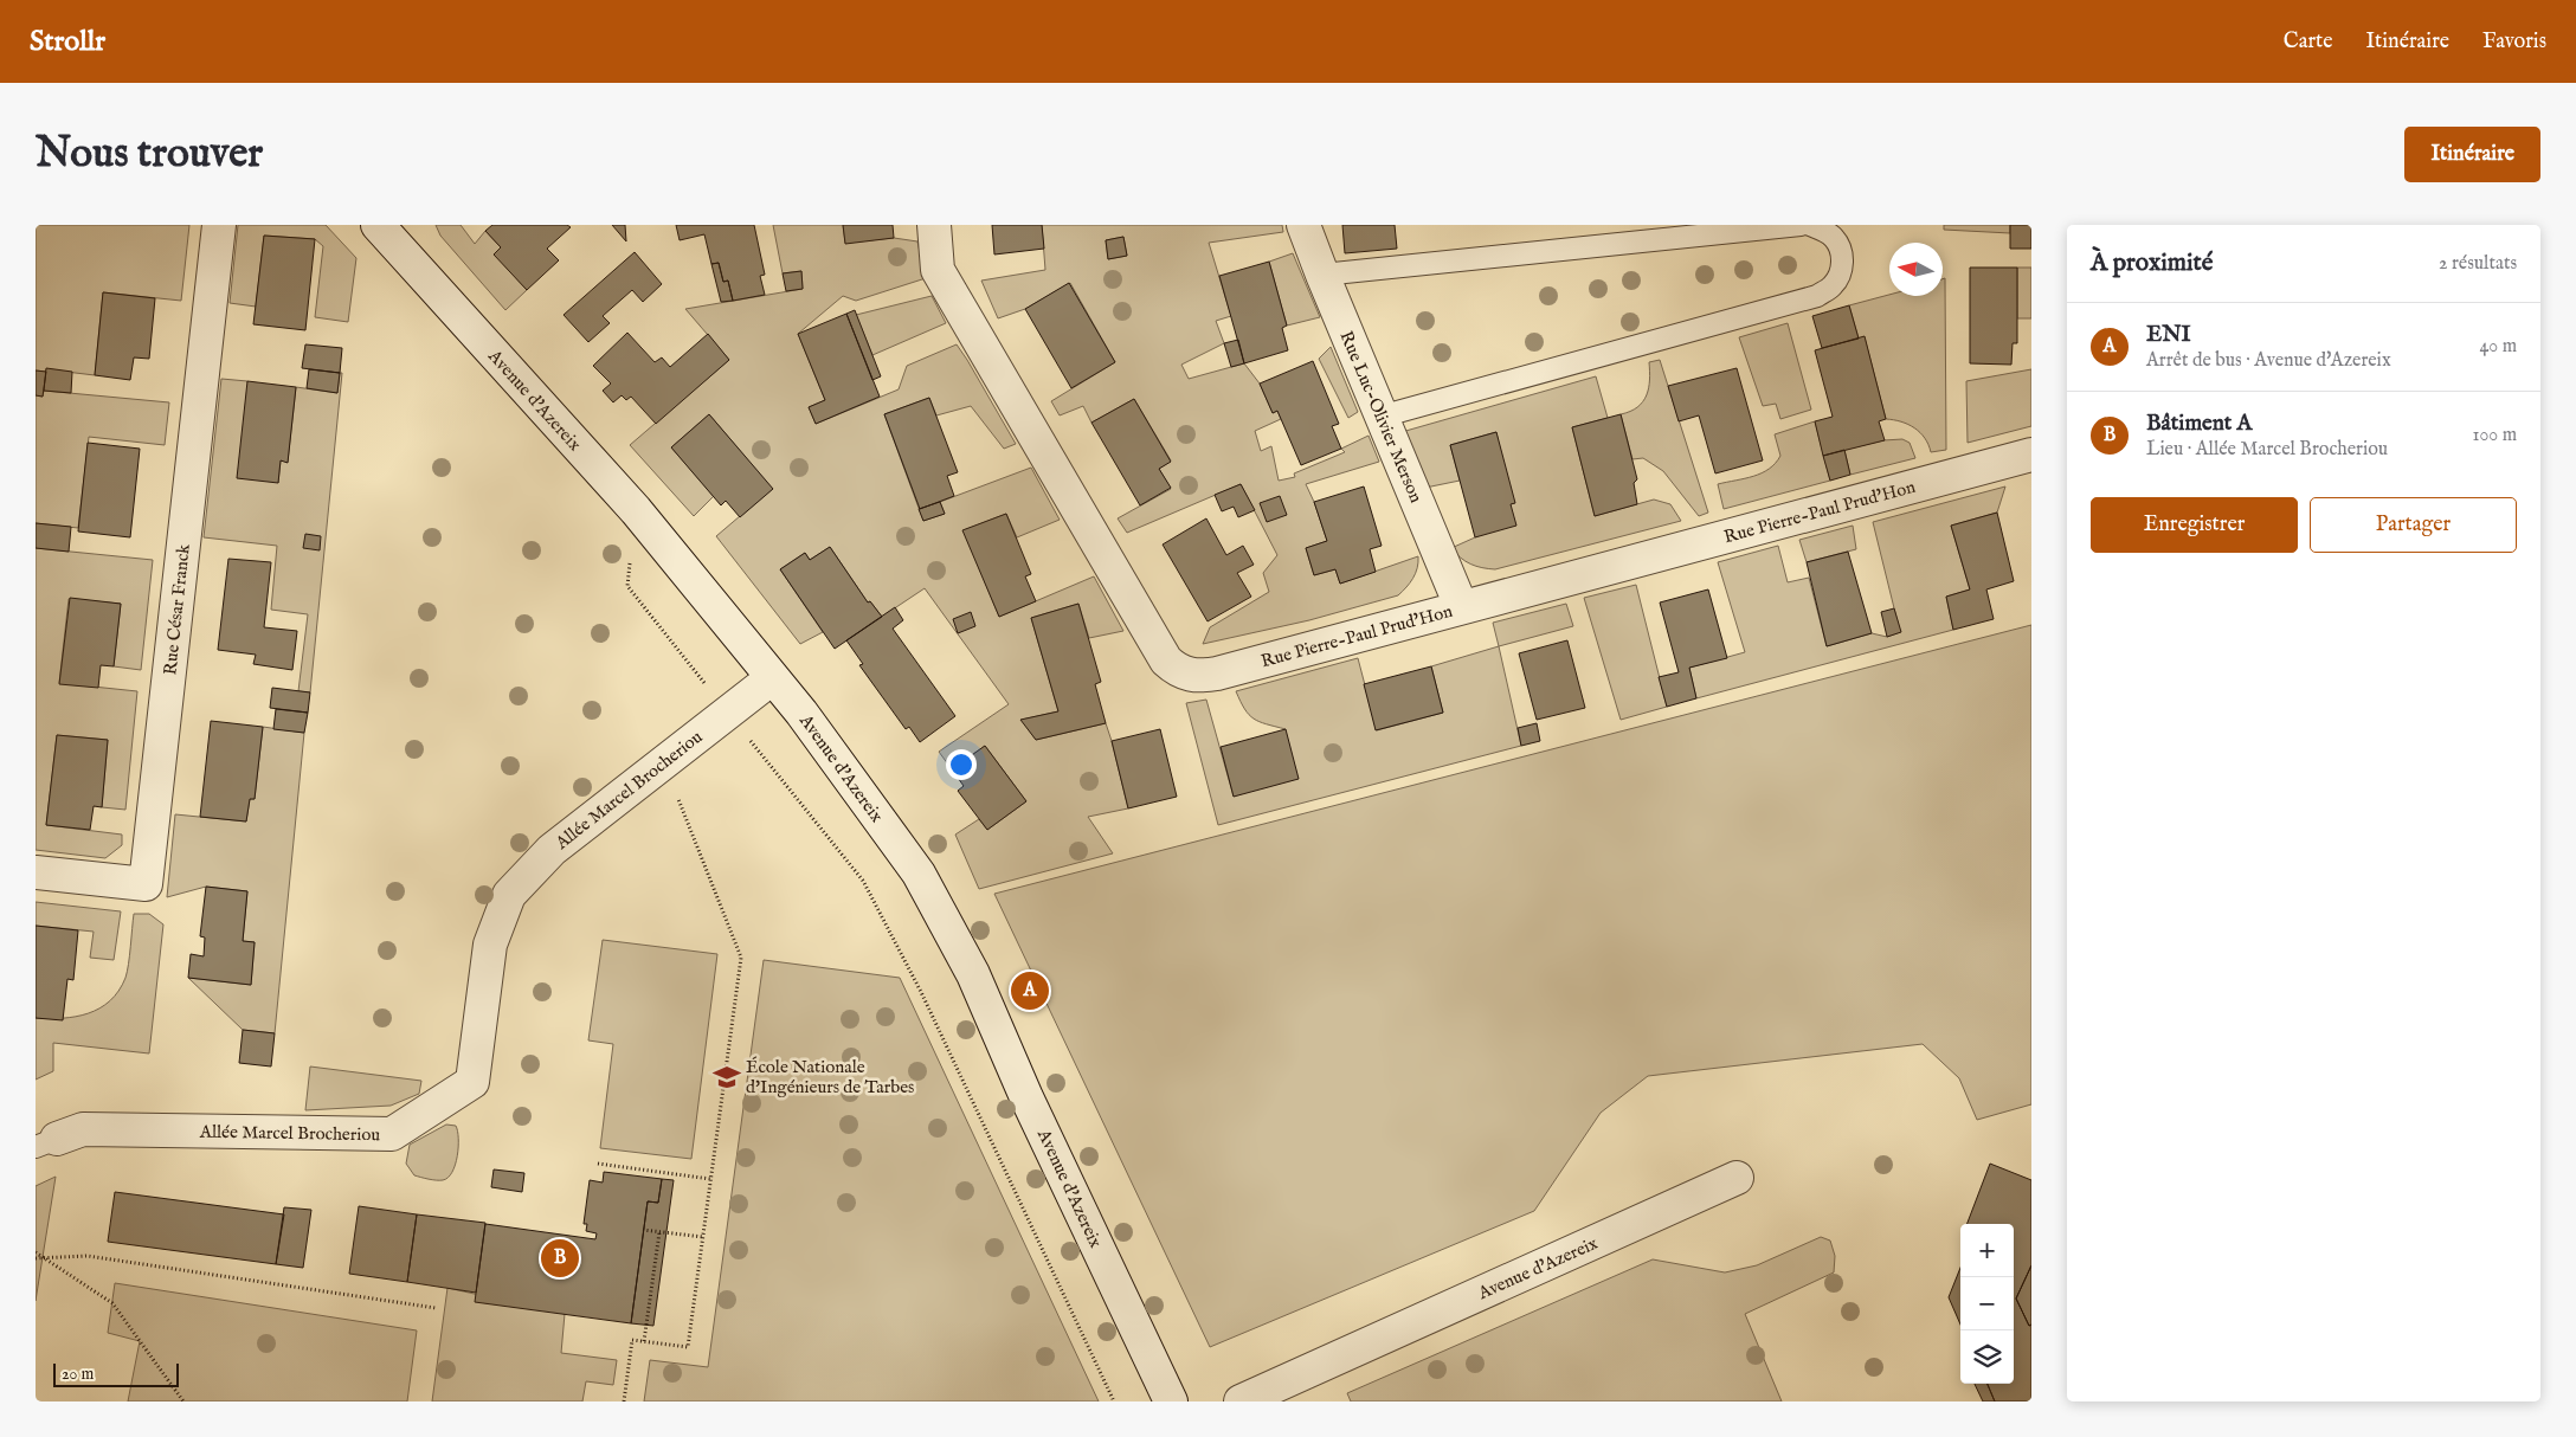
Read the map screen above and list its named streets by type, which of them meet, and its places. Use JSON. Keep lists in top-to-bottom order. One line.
{"streets":{"street":["Avenue d'Azereix","Rue Luc-Olivier Merson","Rue Pierre-Paul Prud'Hon","Rue César Franck","Allée Marcel Brocheriou"]},"crossings":[["Avenue d'Azereix","Allée Marcel Brocheriou"],["Rue Luc-Olivier Merson","Rue Pierre-Paul Prud'Hon"]],"places":{"school or university":["École Nationale d'Ingénieurs de Tarbes"]},"scale_bar":"20 m","north":"left","page":{"header":"Strollr","nav":["Carte","Itinéraire","Favoris"],"buttons":["Itinéraire",["Enregistrer","Partager"]],"title":"Nous trouver","heading":["À proximité","2 résultats"],"list":[{"mark":"A","name":"ENI","note":"Arrêt de bus · Avenue d'Azereix","value":"40 m"},{"mark":"B","name":"Bâtiment A","note":"Lieu · Allée Marcel Brocheriou","value":"100 m"}],"pins":["A","B"],"map_buttons":["+","−"],"scale":"20 m"}}
